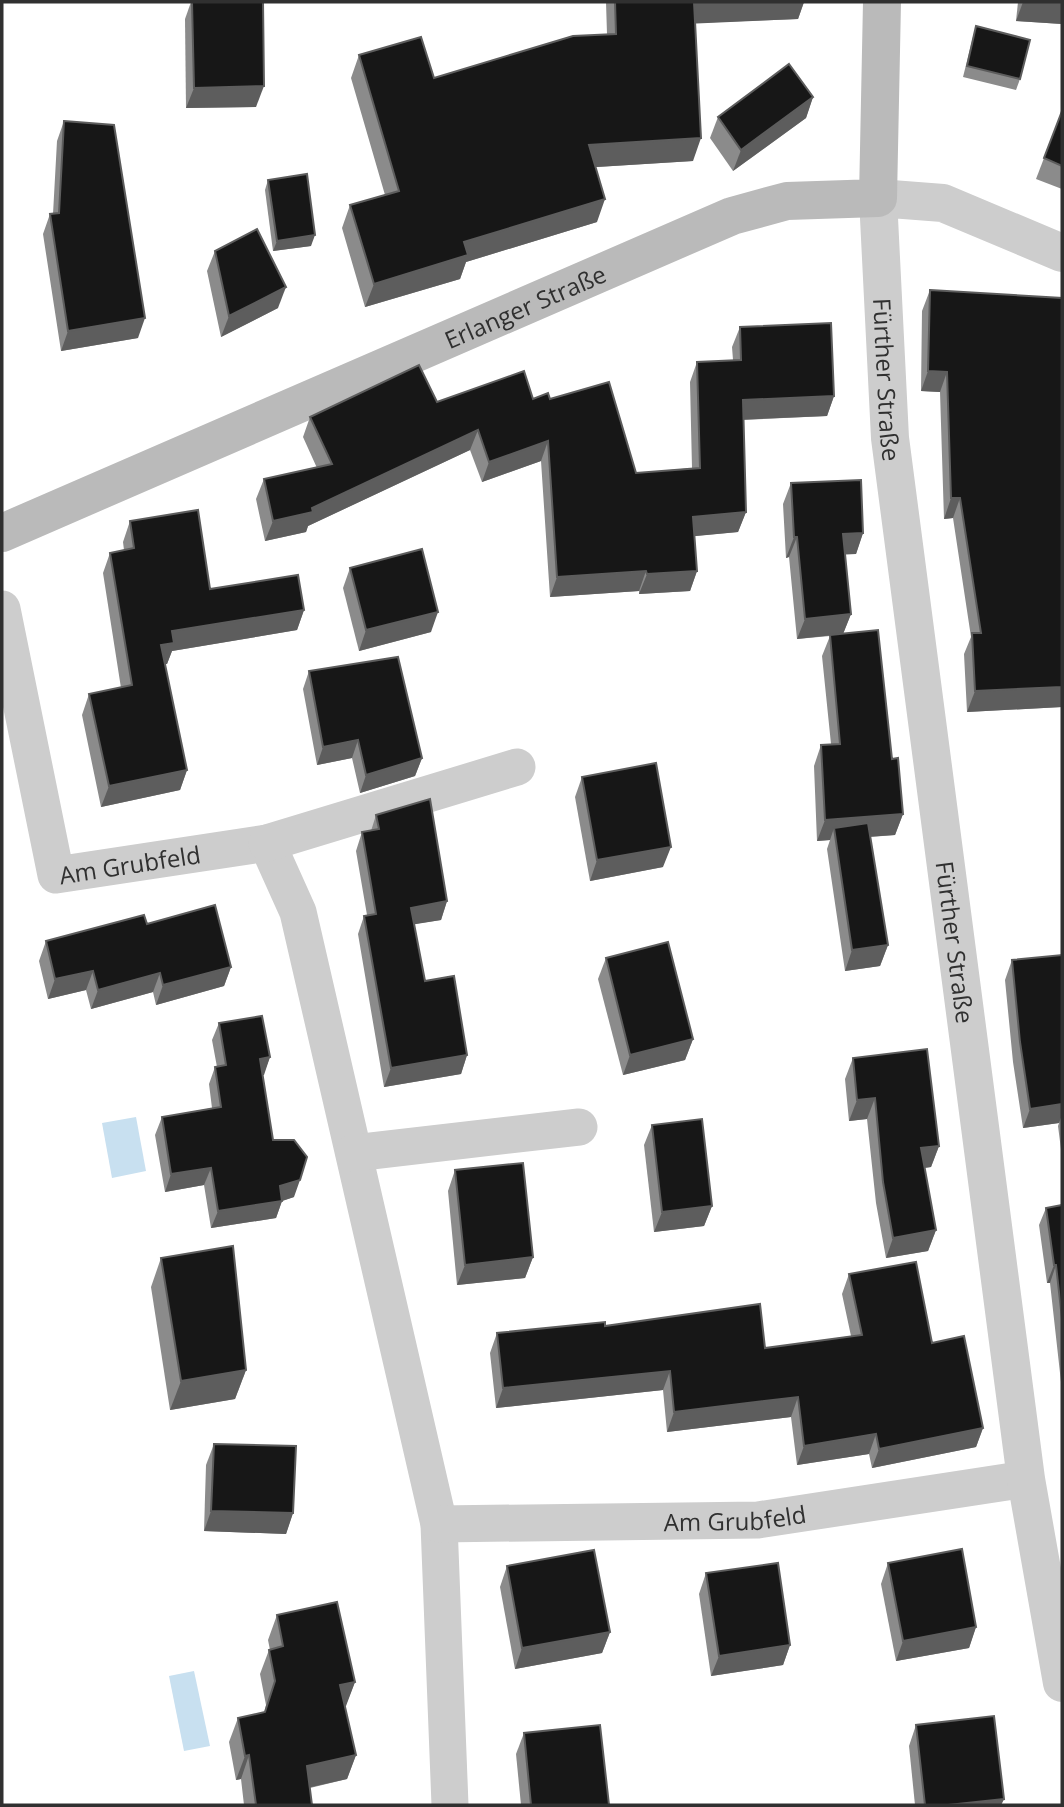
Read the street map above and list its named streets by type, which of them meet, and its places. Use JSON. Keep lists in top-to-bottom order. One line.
{"streets":{"main road":["Erlanger Straße"],"street":["Fürther Straße","Am Grubfeld"]},"crossings":[["Erlanger Straße","Fürther Straße"],["Fürther Straße","Am Grubfeld"]]}
